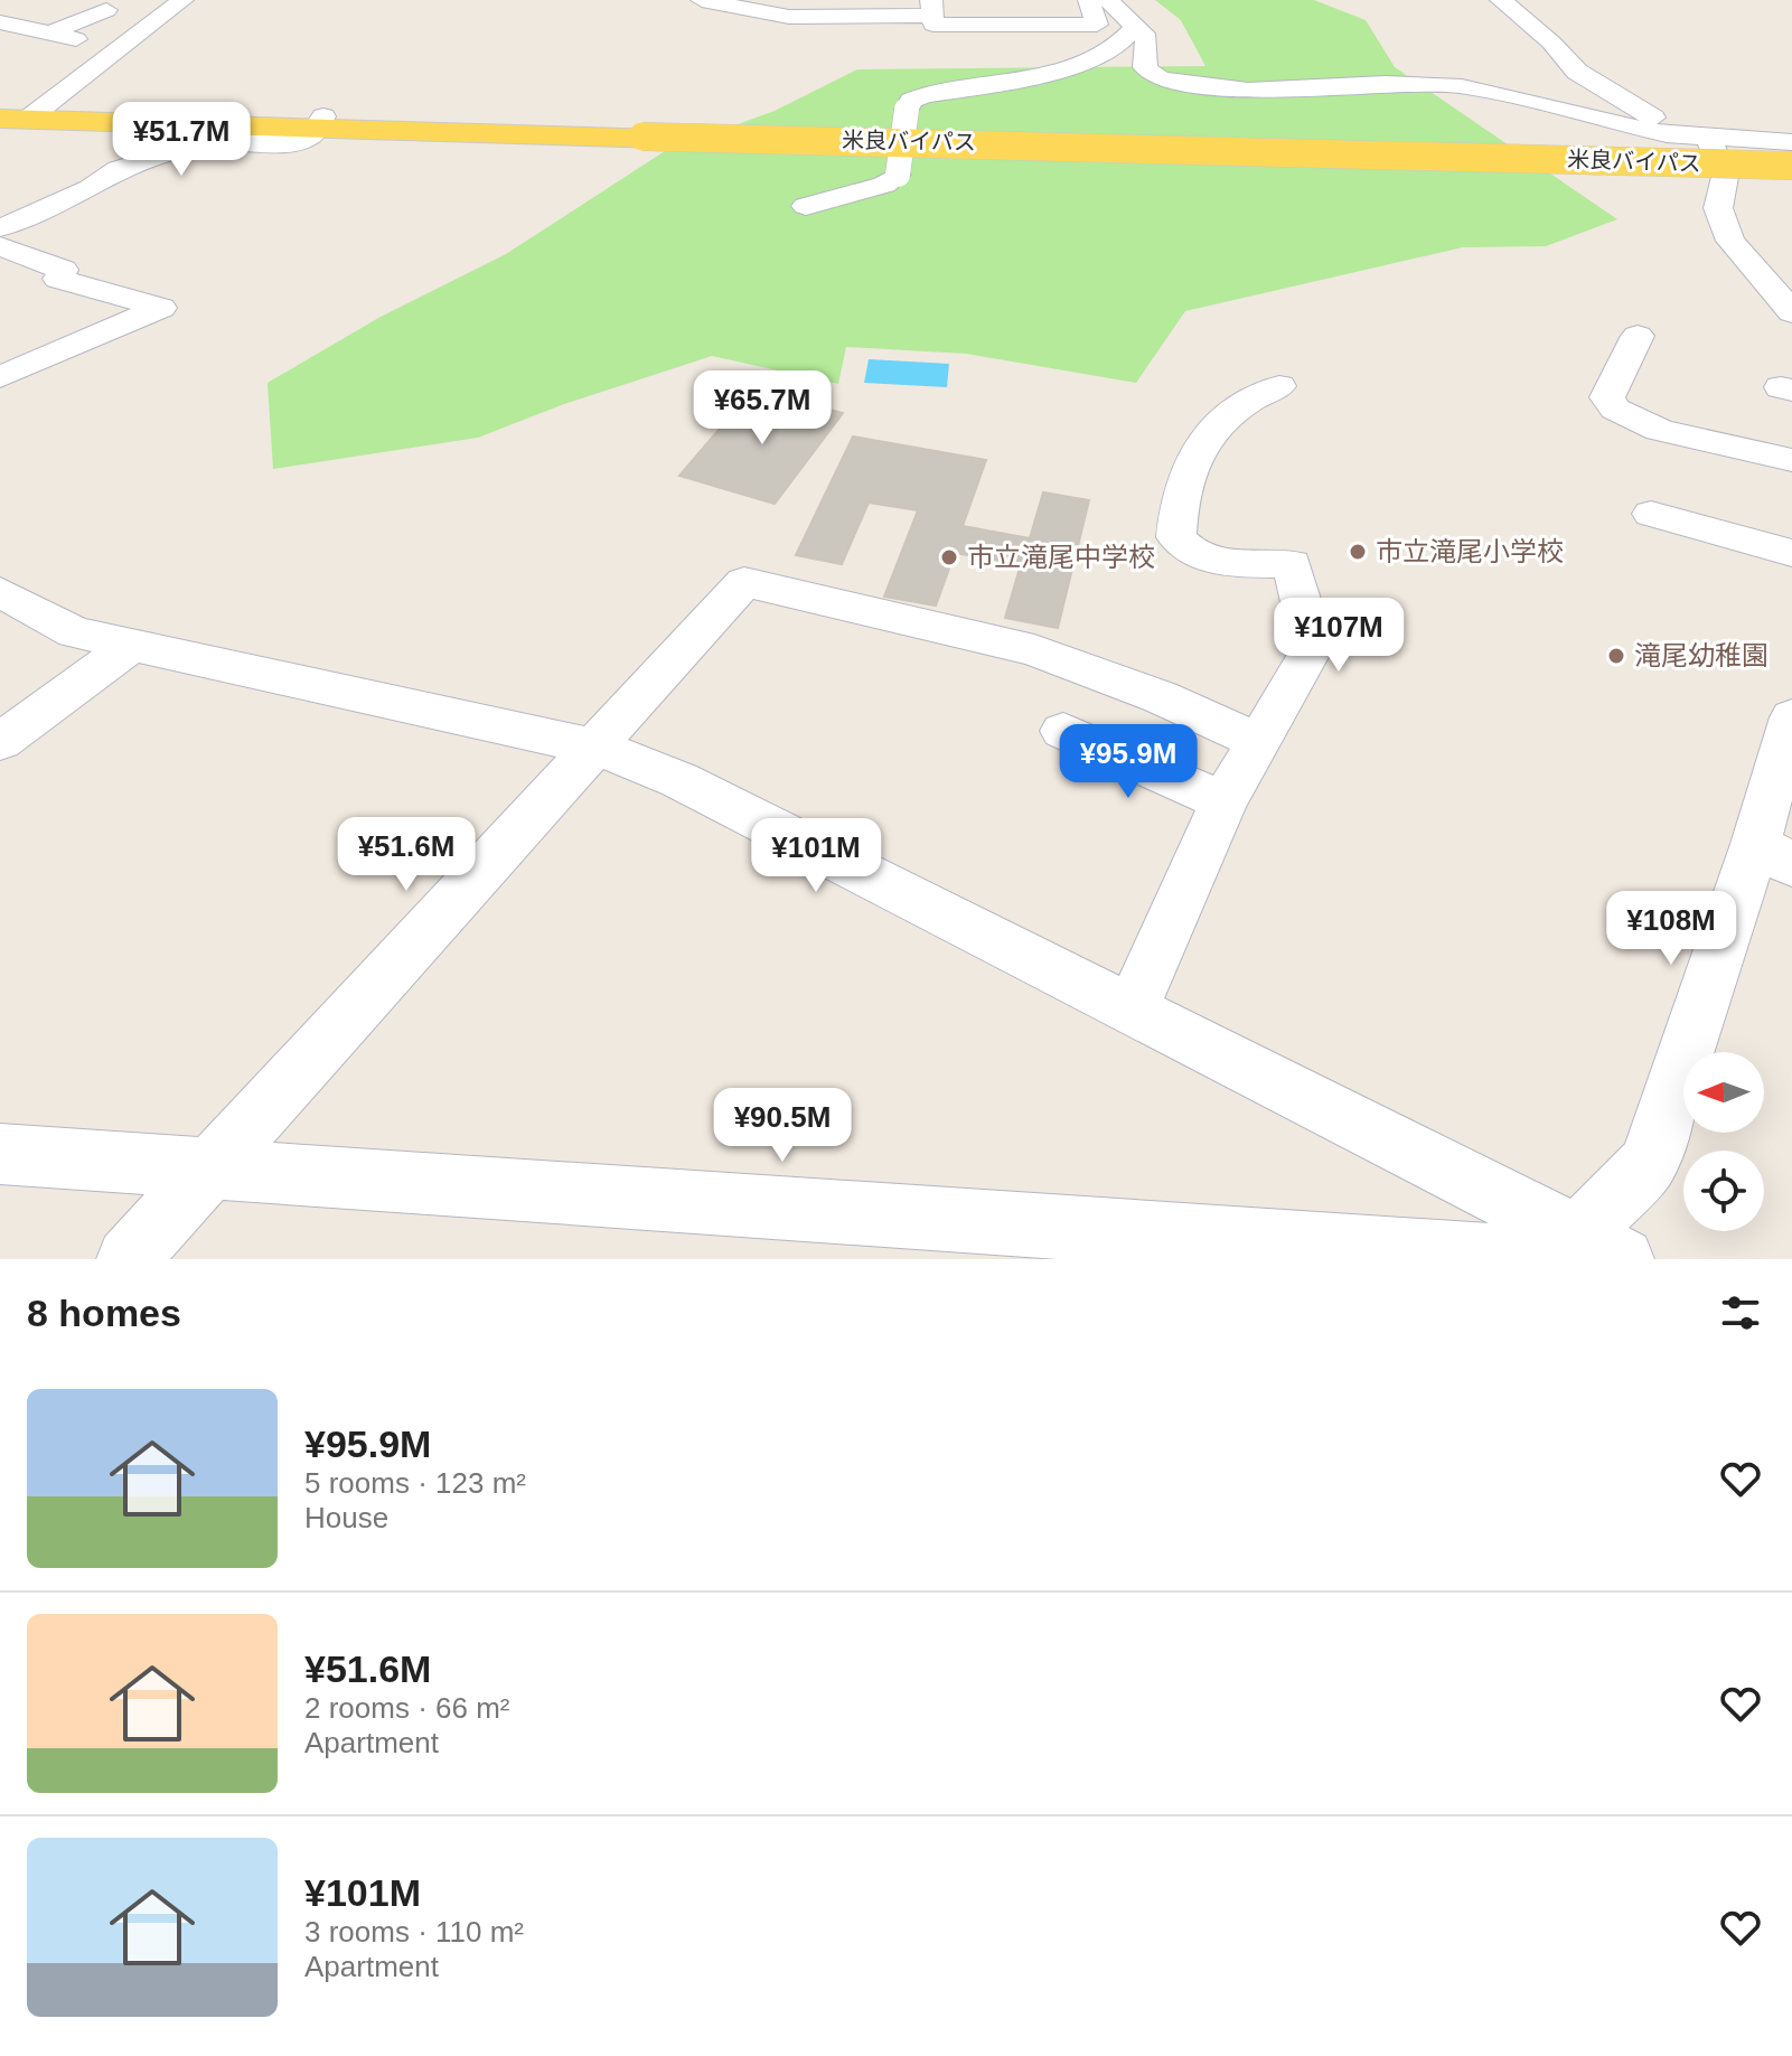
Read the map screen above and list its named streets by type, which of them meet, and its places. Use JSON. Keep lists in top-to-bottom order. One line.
{"streets":{"main road":["米良バイパス"]},"places":["市立滝尾小学校","市立滝尾中学校","滝尾幼稚園"],"north":"left","page":{"price":["¥51.7M","¥65.7M","¥107M","¥95.9M","¥51.6M","¥101M","¥108M","¥90.5M"],"heading":"8 homes","list":[{"name":"¥95.9M","note":"5 rooms · 123 m² · House"},{"name":"¥51.6M","note":"2 rooms · 66 m² · Apartment"},{"name":"¥101M","note":"3 rooms · 110 m² · Apartment"}]}}
